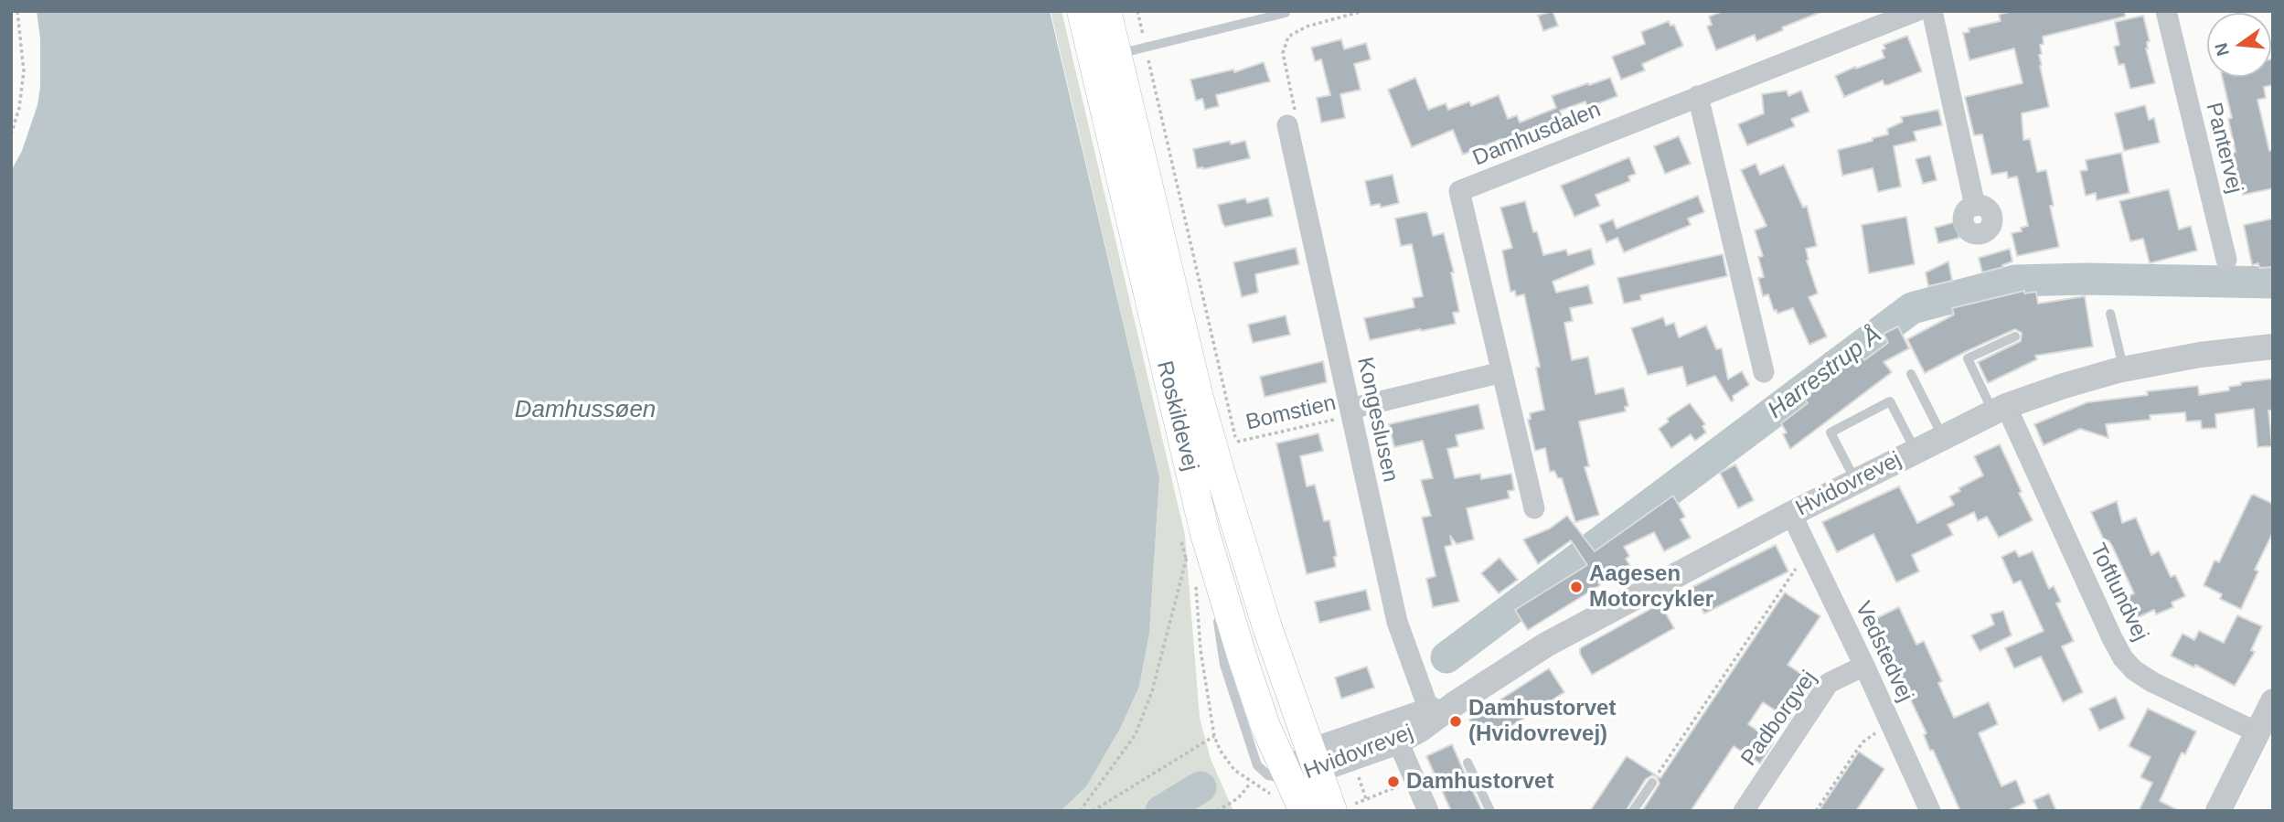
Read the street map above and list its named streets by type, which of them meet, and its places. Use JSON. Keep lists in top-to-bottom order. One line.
{"streets":{"main road":["Roskildevej"],"street":["Damhusdalen","Pantervej","Kongeslusen","Hvidovrevej","Toftlundvej","Vedstedvej","Padborgvej"],"path":["Bomstien"]},"crossings":[["Bomstien","Kongeslusen"],["Roskildevej","Hvidovrevej"],["Kongeslusen","Hvidovrevej"],["Hvidovrevej","Toftlundvej"],["Hvidovrevej","Vedstedvej"],["Vedstedvej","Padborgvej"]],"water":["Harrestrup Å","Damhussøen"],"places":["Aagesen Motorcykler","Damhustorvet (Hvidovrevej)","Damhustorvet"],"north":"left"}
